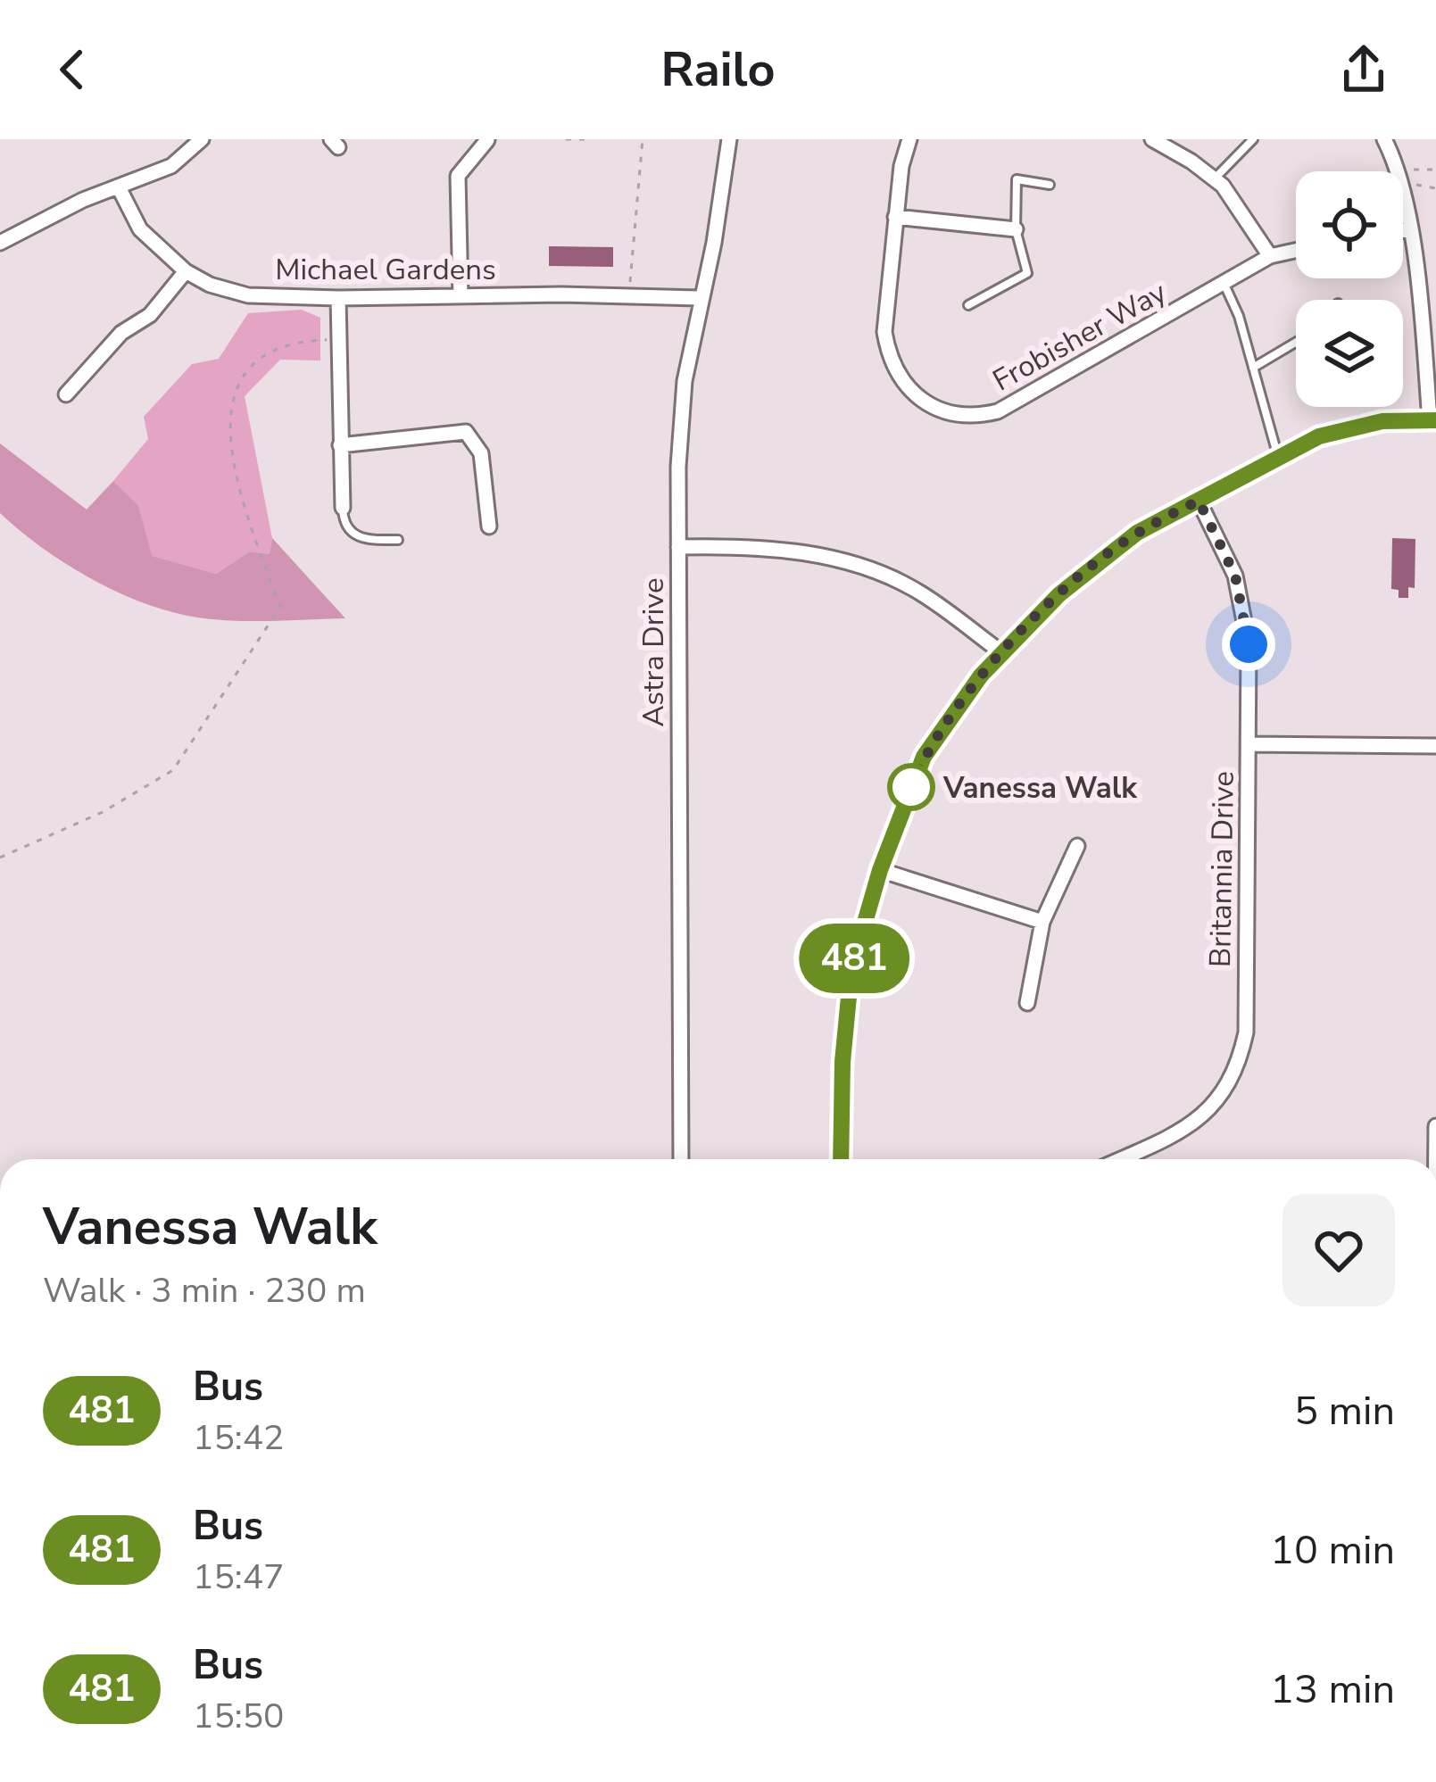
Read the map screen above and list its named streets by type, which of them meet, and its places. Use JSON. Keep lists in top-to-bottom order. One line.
{"streets":{"street":["Michael Gardens","Frobisher Way","Astra Drive","Britannia Drive"]},"crossings":[["Michael Gardens","Astra Drive"]],"places":["Vanessa Walk"],"lines":["bus line 481"],"page":{"header":"Railo","on_map":"481","heading":["Vanessa Walk","Walk · 3 min · 230 m"],"list":[{"mark":"481","name":"Bus","note":"15:42","value":"5 min"},{"mark":"481","name":"Bus","note":"15:47","value":"10 min"},{"mark":"481","name":"Bus","note":"15:50","value":"13 min"}]}}
